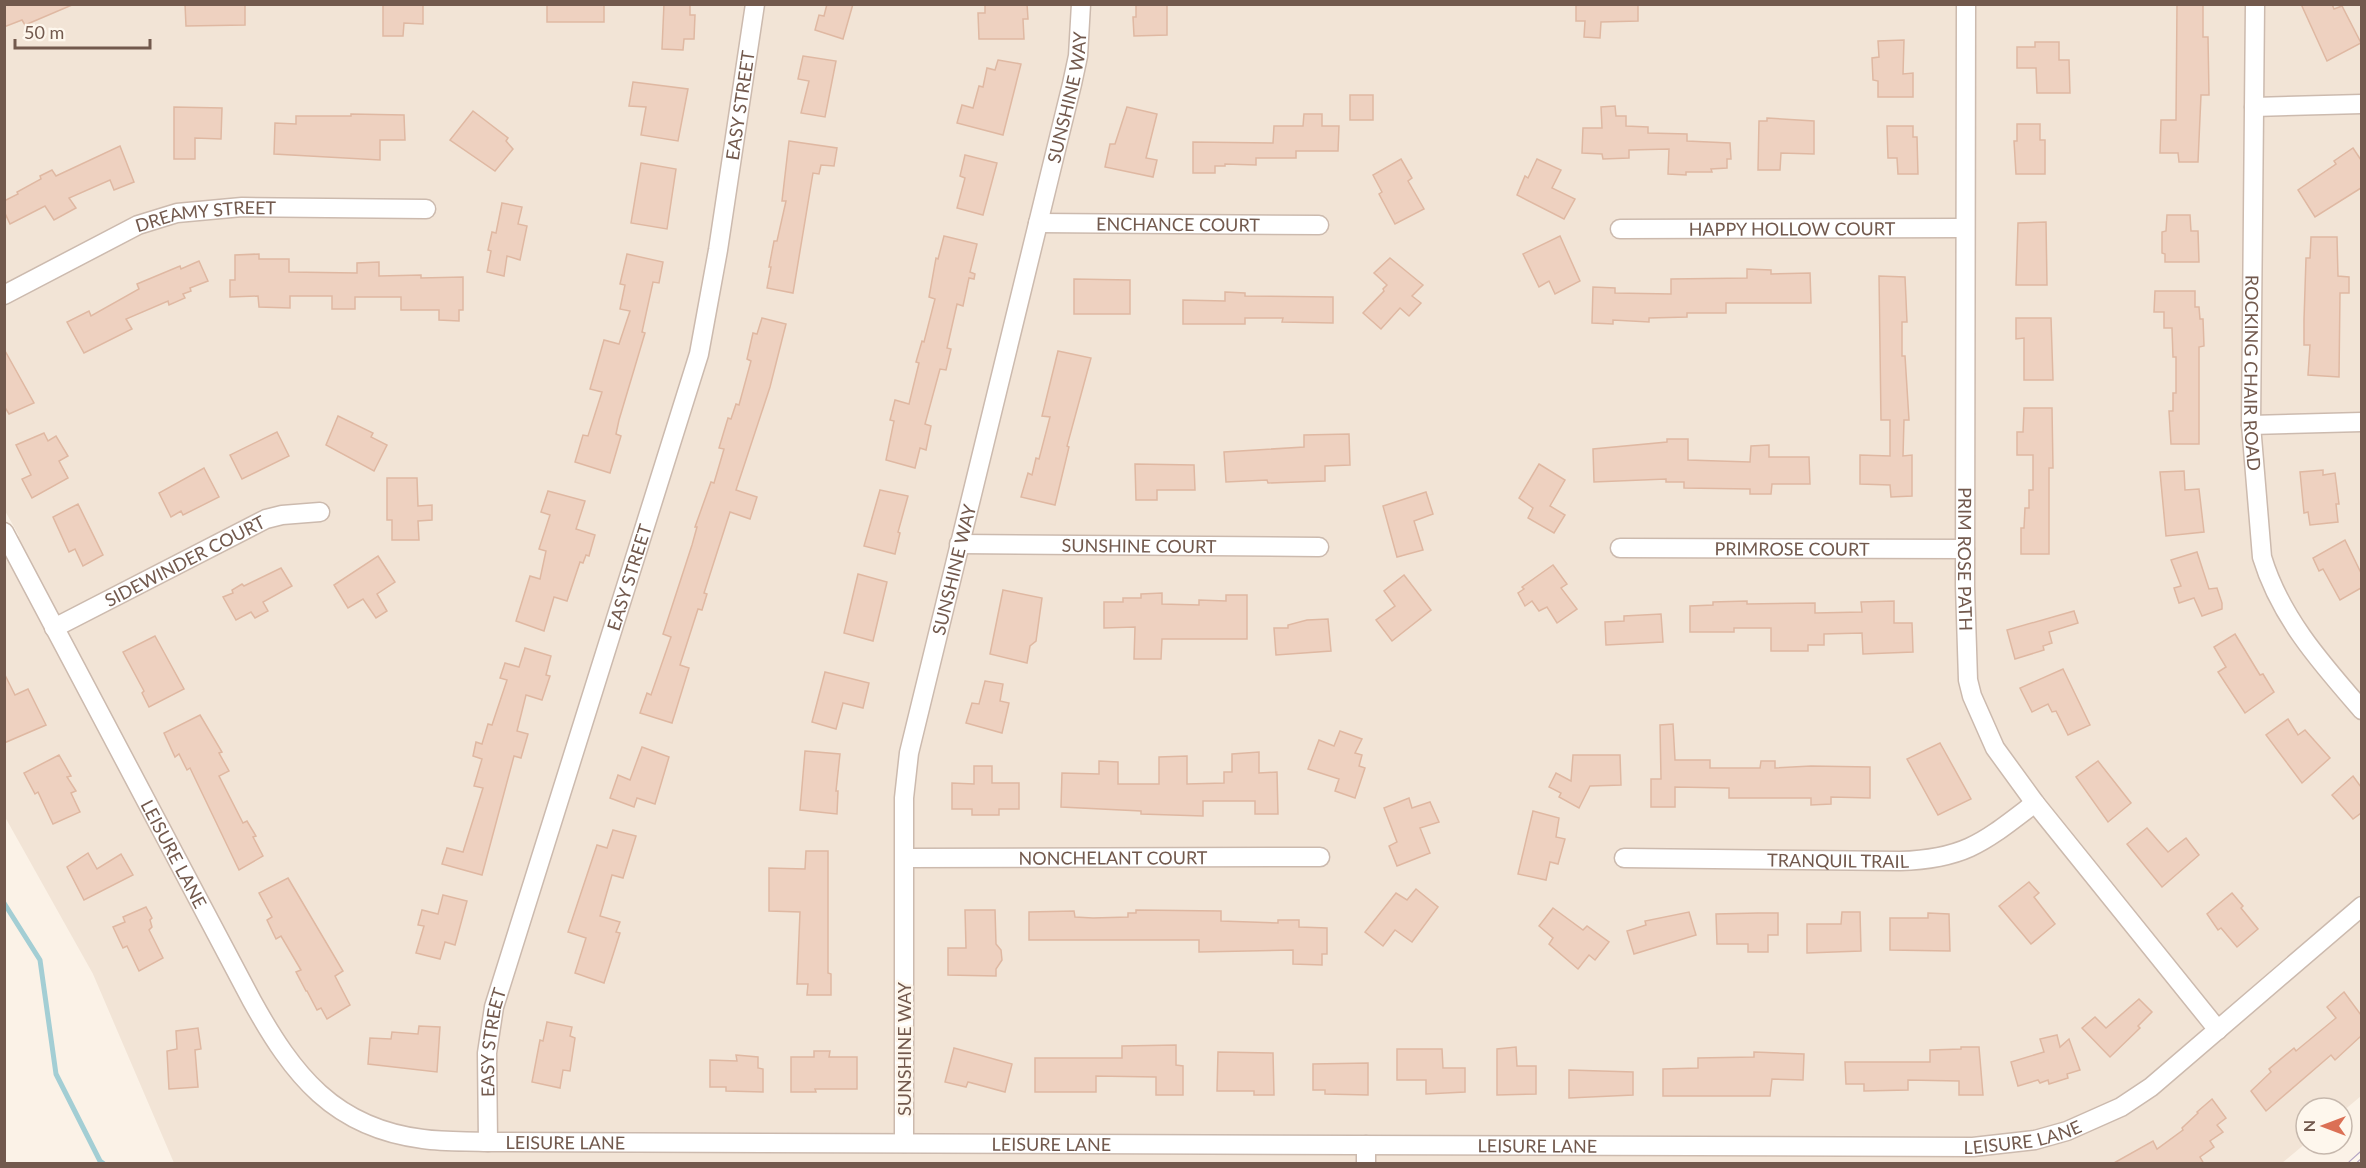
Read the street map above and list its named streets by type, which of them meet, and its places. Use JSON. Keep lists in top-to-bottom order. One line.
{"streets":{"street":["SUNSHINE WAY","EASY STREET","DREAMY STREET","ENCHANCE COURT","HAPPY HOLLOW COURT","ROCKING CHAIR ROAD","SUNSHINE COURT","PRIMROSE COURT","PRIM ROSE PATH","SIDEWINDER COURT","LEISURE LANE","NONCHELANT COURT","TRANQUIL TRAIL"]},"crossings":[["SUNSHINE WAY","ENCHANCE COURT"],["SUNSHINE WAY","SUNSHINE COURT"],["SUNSHINE WAY","LEISURE LANE"],["SUNSHINE WAY","NONCHELANT COURT"],["EASY STREET","LEISURE LANE"],["HAPPY HOLLOW COURT","PRIM ROSE PATH"],["PRIMROSE COURT","PRIM ROSE PATH"],["PRIM ROSE PATH","LEISURE LANE"],["PRIM ROSE PATH","TRANQUIL TRAIL"],["SIDEWINDER COURT","LEISURE LANE"]],"scale_bar":"50 m","north":"left"}
